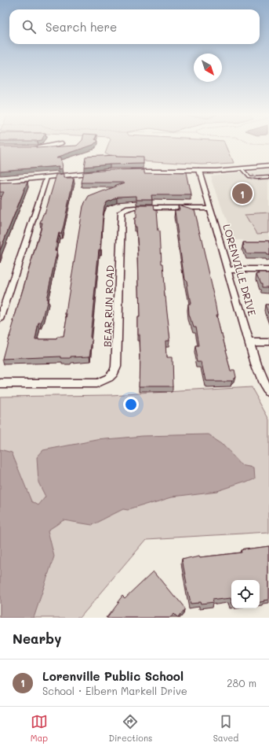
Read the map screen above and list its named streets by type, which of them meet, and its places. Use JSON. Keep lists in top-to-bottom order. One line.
{"streets":{"street":["LORENVILLE DRIVE","BEAR RUN ROAD"]},"crossings":[["LORENVILLE DRIVE","BEAR RUN ROAD"]],"north":"bottom right","page":{"search":"Search here","pins":"1","heading":"Nearby","list":[{"mark":"1","name":"Lorenville Public School","note":"School · Elbern Markell Drive","value":"280 m"}],"nav":["Map","Directions","Saved"]}}
